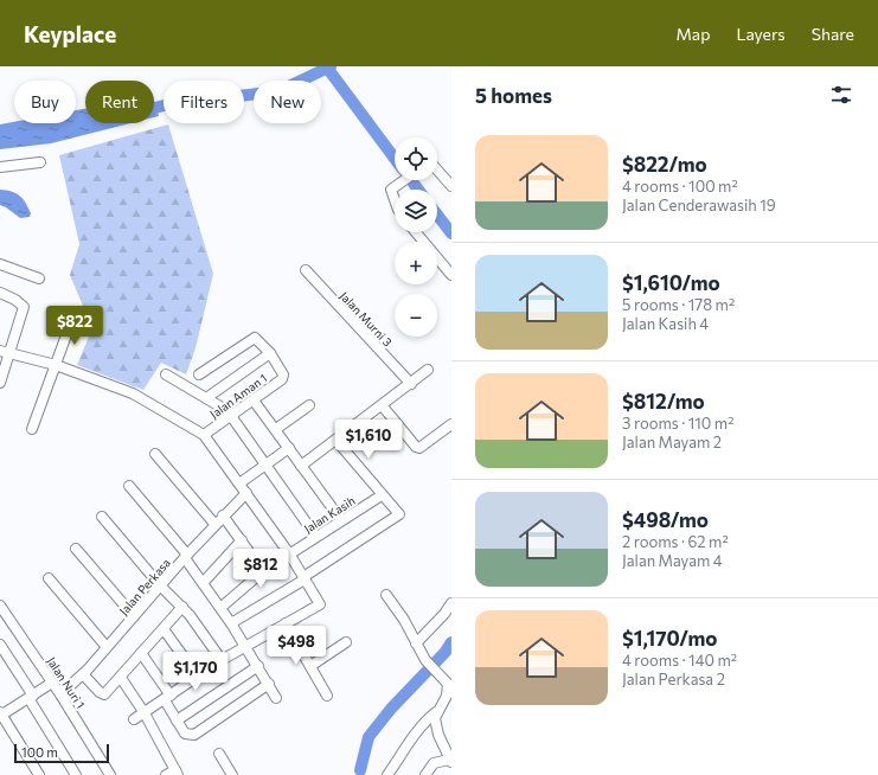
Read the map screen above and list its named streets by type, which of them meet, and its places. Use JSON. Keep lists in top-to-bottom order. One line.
{"streets":{"street":["Jalan Murni 3","Jalan Aman 1","Jalan Kasih","Jalan Perkasa","Jalan Nuri 1"]},"crossings":[["Jalan Perkasa","Jalan Nuri 1"]],"scale_bar":"100 m","page":{"header":"Keyplace","nav":["Map","Layers","Share"],"heading":"5 homes","chip":["Buy","Rent","Filters","New"],"list":[{"name":"$822/mo","note":"4 rooms · 100 m² · Jalan Cenderawasih 19"},{"name":"$1,610/mo","note":"5 rooms · 178 m² · Jalan Kasih 4"},{"name":"$812/mo","note":"3 rooms · 110 m² · Jalan Mayam 2"},{"name":"$498/mo","note":"2 rooms · 62 m² · Jalan Mayam 4"},{"name":"$1,170/mo","note":"4 rooms · 140 m² · Jalan Perkasa 2"}],"map_buttons":["+","−"],"price":["$822","$1,610","$812","$498","$1,170"],"scale":"100 m"}}
